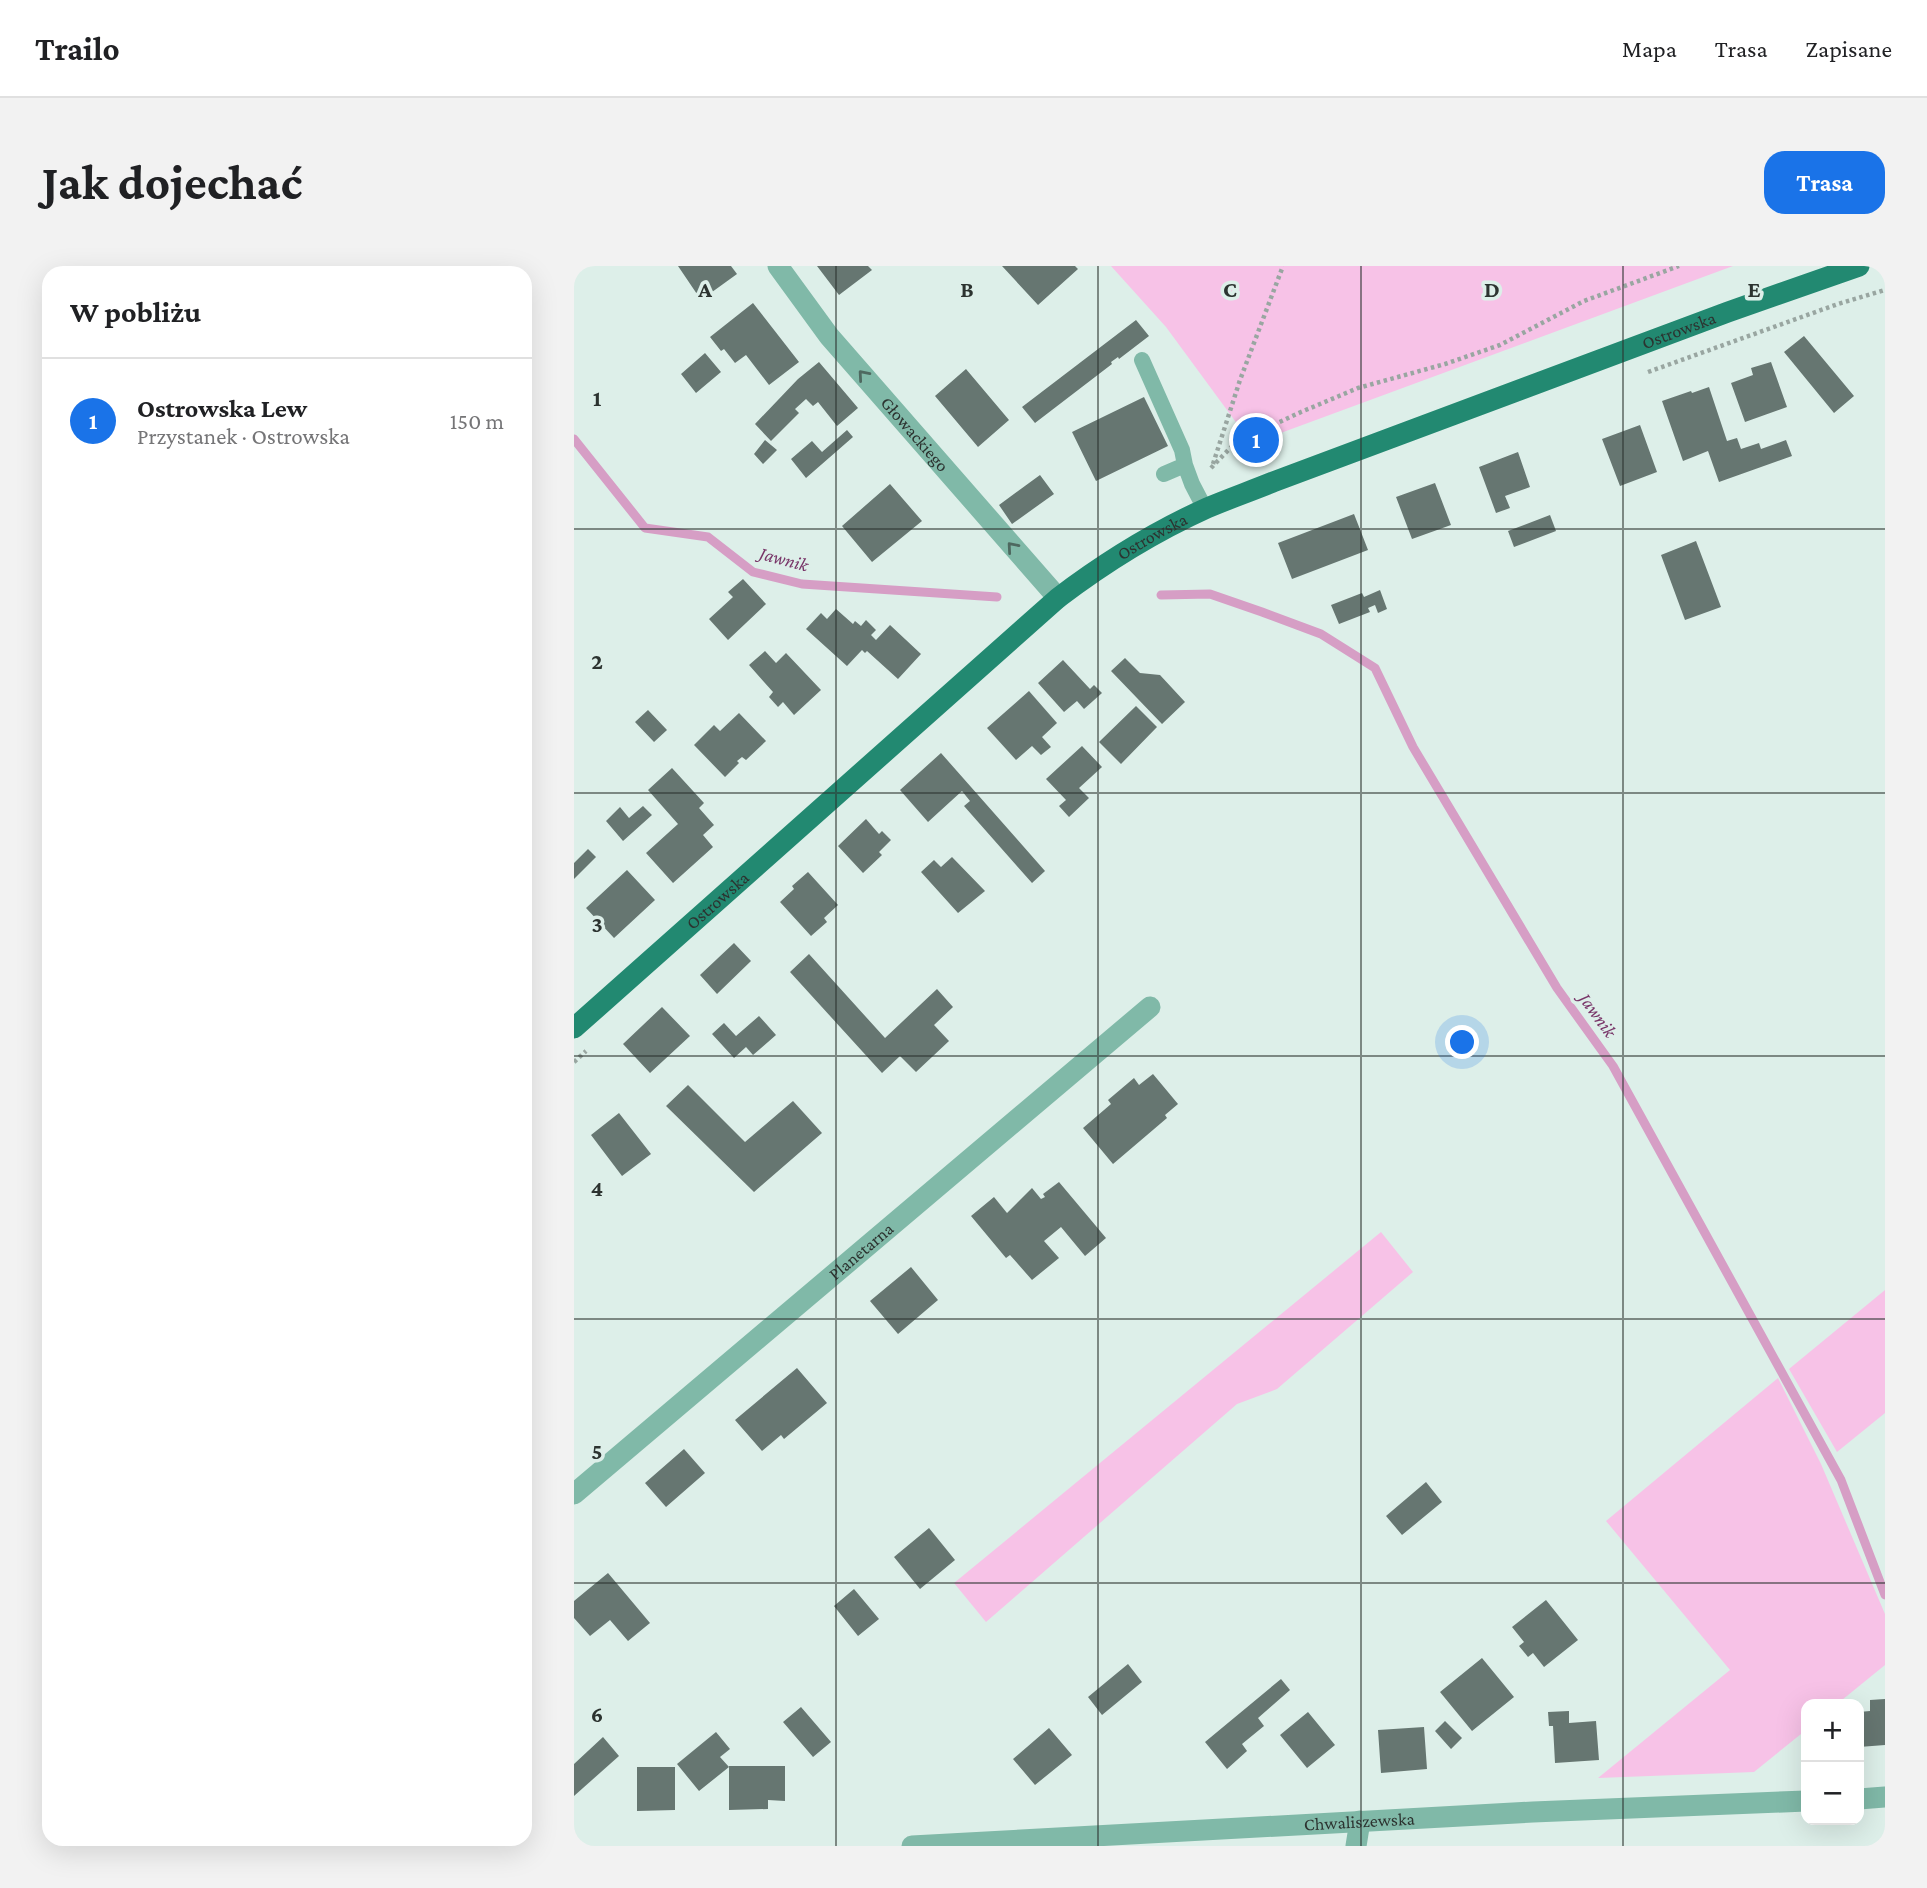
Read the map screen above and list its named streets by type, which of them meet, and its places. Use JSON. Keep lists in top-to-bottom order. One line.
{"streets":{"main road":["Ostrowska"],"street":["Głowackiego","Planetarna","Chwaliszewska"]},"crossings":[["Ostrowska","Głowackiego"]],"one_way":["Głowackiego"],"water":["Jawnik"],"page":{"header":"Trailo","nav":["Mapa","Trasa","Zapisane"],"buttons":"Trasa","title":"Jak dojechać","heading":"W pobliżu","list":[{"mark":"1","name":"Ostrowska Lew","note":"Przystanek · Ostrowska","value":"150 m"}],"pins":"1","map_buttons":["+","−"]},"grid":{"columns":["A","B","C","D","E"],"rows":["1","2","3","4","5","6"]}}
